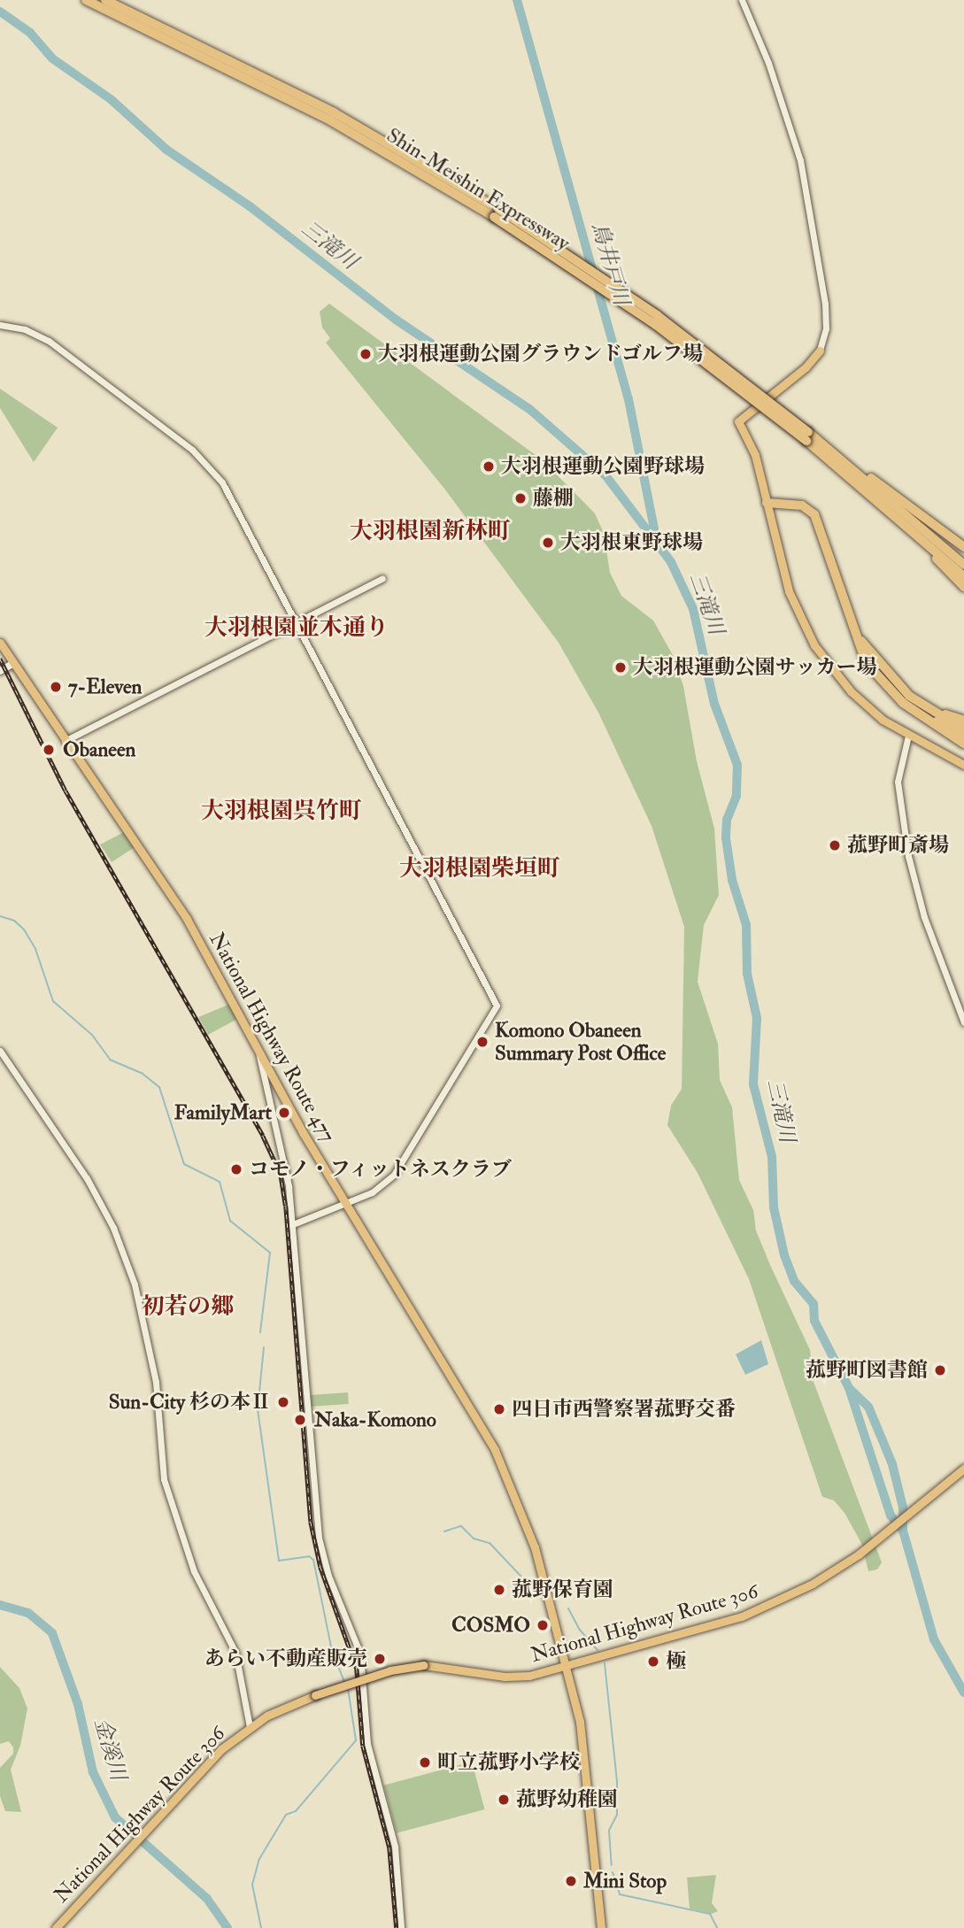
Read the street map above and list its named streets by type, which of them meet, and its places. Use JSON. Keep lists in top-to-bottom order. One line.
{"streets":{"highway":["Shin-Meishin Expressway","National Highway Route 477","National Highway Route 306"]},"crossings":[["National Highway Route 477","National Highway Route 306"]],"districts":["大羽根園新林町","大羽根園並木通り","大羽根園呉竹町","大羽根園柴垣町","初若の郷"],"water":["三滝川","鳥井戸川","金溪川"],"places":["大羽根運動公園グラウンドゴルフ場","大羽根運動公園野球場","藤棚","大羽根東野球場","大羽根運動公園サッカー場","7-Eleven","Obaneen","菰野町斎場","Komono Obaneen Summary Post Office","FamilyMart","コモノ・フィットネスクラブ","菰野町図書館","Sun-City 杉の本Ⅱ","四日市西警察署菰野交番","Naka-Komono","菰野保育園","COSMO","あらい不動産販売","極","町立菰野小学校","菰野幼稚園","Mini Stop"]}
